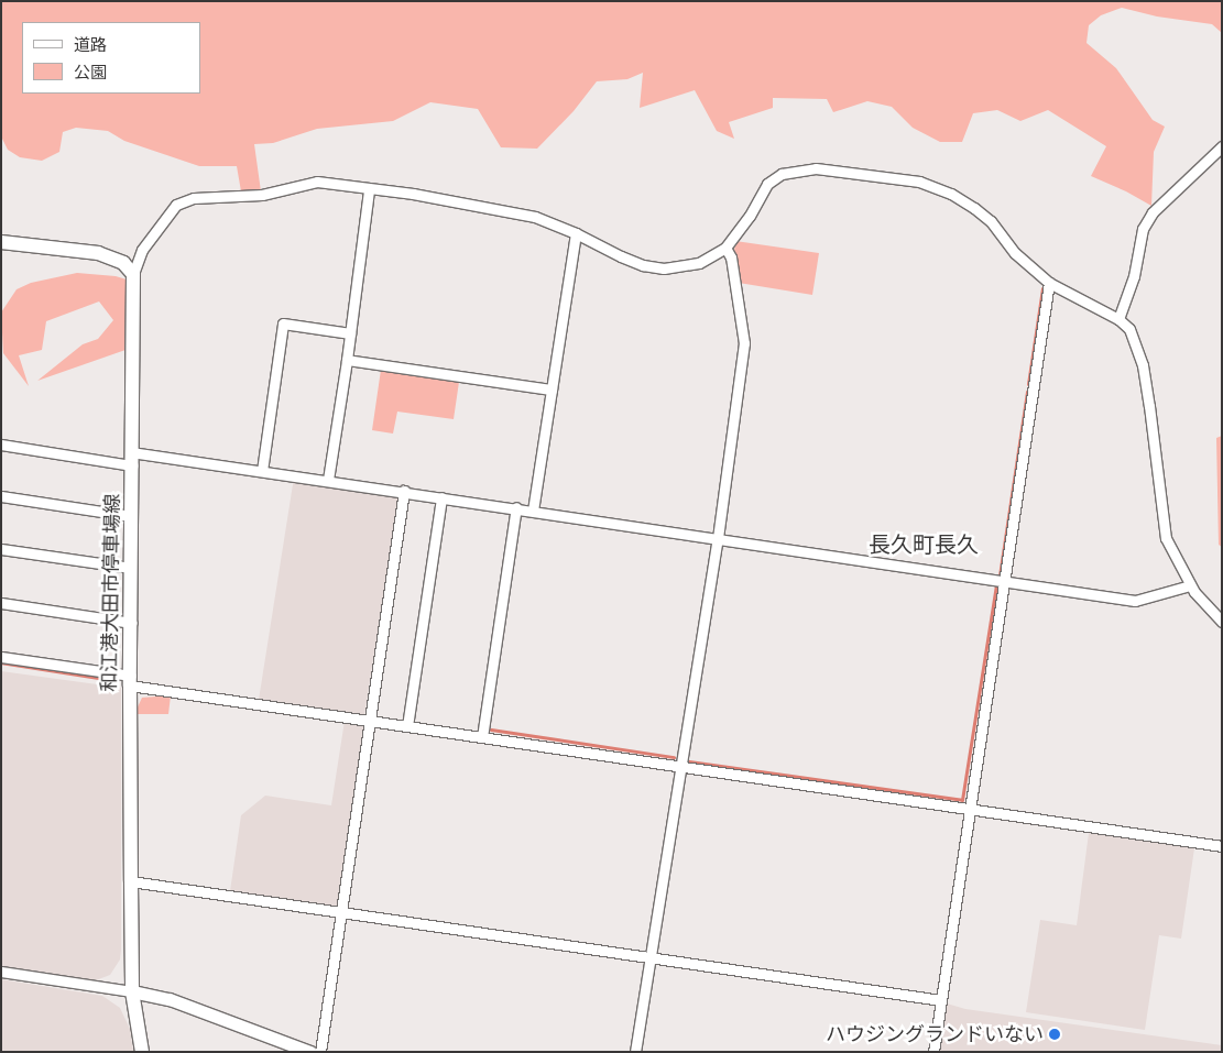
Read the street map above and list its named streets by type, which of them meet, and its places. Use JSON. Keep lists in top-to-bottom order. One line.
{"streets":{"main road":["和江港大田市停車場線"]},"districts":["長久町長久"],"places":["ハウジングランドいない"],"legend":["道路","公園"]}
